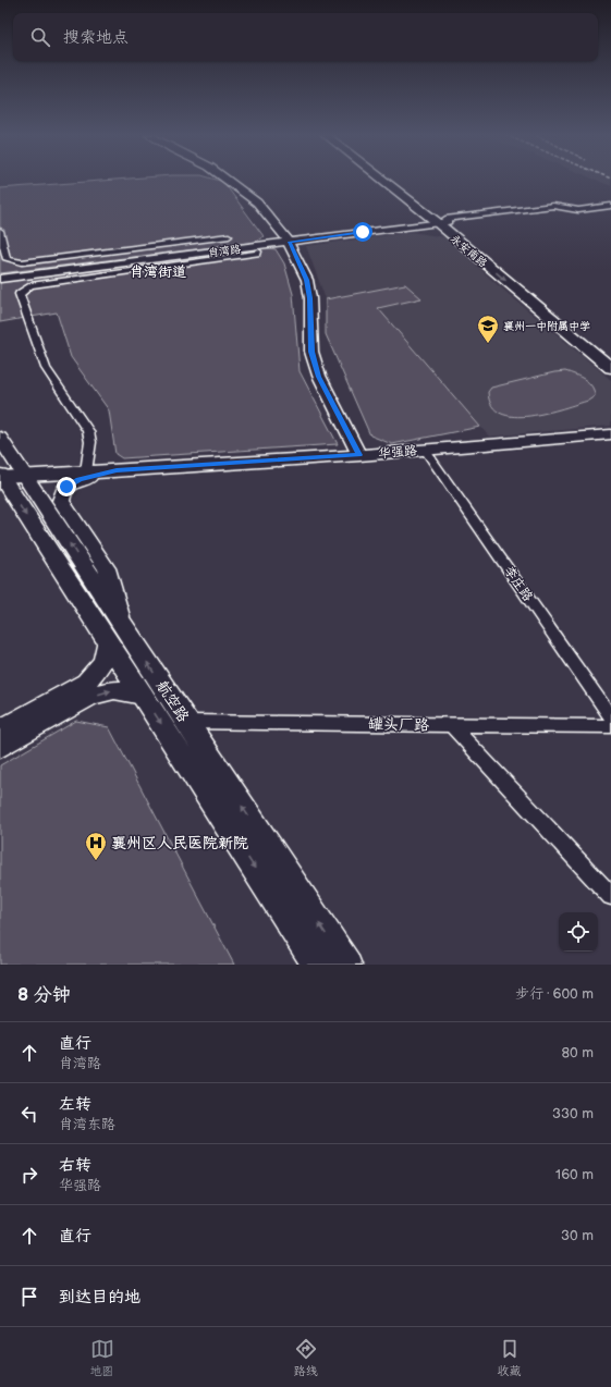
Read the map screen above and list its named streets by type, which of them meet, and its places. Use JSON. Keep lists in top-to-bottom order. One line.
{"streets":{"main road":["永安南路","航空路"],"street":["肖湾路","华强路","李庄路","罐头厂路"]},"crossings":[["肖湾路","永安南路"],["华强路","李庄路"],["华强路","航空路"],["航空路","罐头厂路"]],"districts":["肖湾街道"],"places":{"school or university":["襄州一中附属中学"],"hospital":["襄州区人民医院新院"]},"page":{"search":"搜索地点","heading":["8 分钟","步行 · 600 m"],"list":[["直行","肖湾路","80 m"],["左转","肖湾东路","330 m"],["右转","华强路","160 m"],["直行","30 m"],"到达目的地"],"nav":["地图","路线","收藏"]}}
